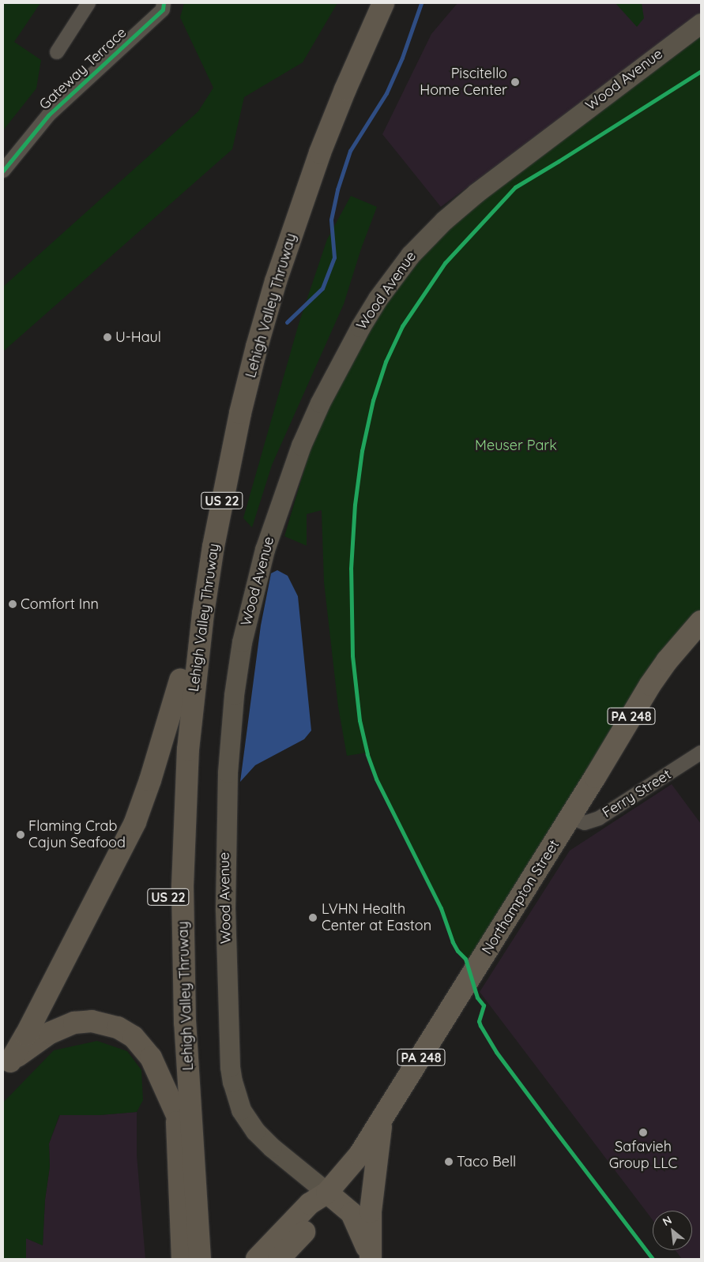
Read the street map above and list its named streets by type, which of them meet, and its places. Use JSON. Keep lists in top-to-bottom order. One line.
{"streets":{"highway":["Lehigh Valley Thruway","US 22"],"main road":["Wood Avenue","PA 248","Northampton Street"],"street":["Gateway Terrace","Ferry Street"]},"crossings":[["Wood Avenue","Northampton Street"],["Ferry Street","Northampton Street"]],"parks":["Meuser Park"],"places":["Piscitello Home Center","U-Haul","Comfort Inn","Flaming Crab Cajun Seafood","LVHN Health Center at Easton","Safavieh Group LLC","Taco Bell"],"north":"top left"}
